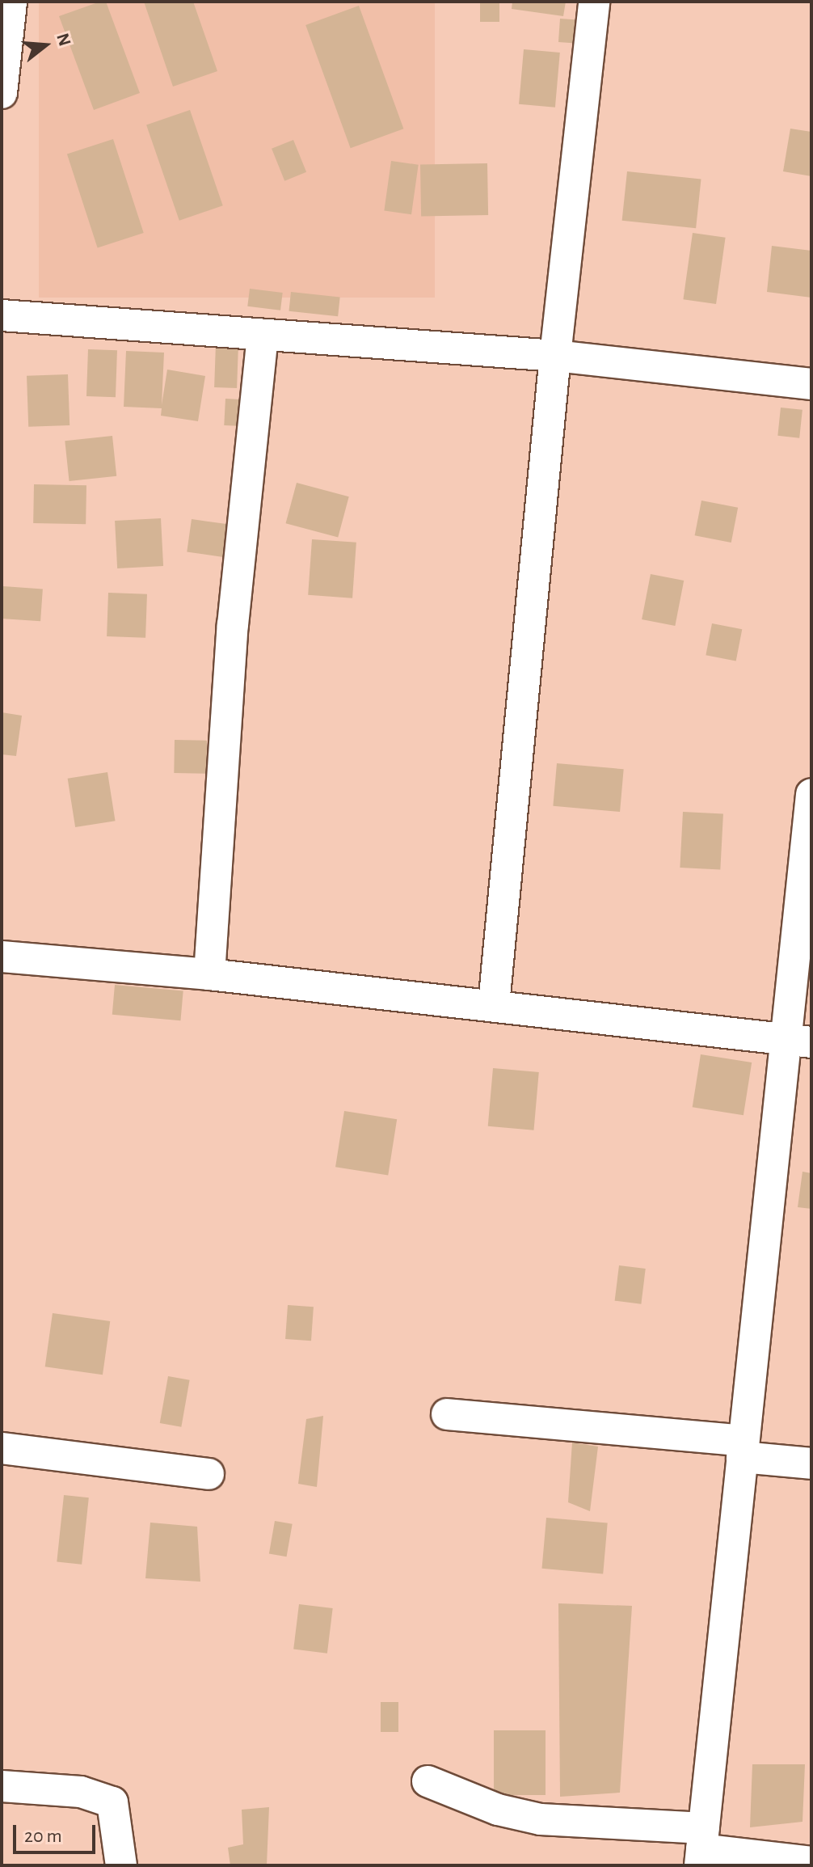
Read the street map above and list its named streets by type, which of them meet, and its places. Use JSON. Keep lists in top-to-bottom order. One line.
{"scale_bar":"20 m","north":"right"}
